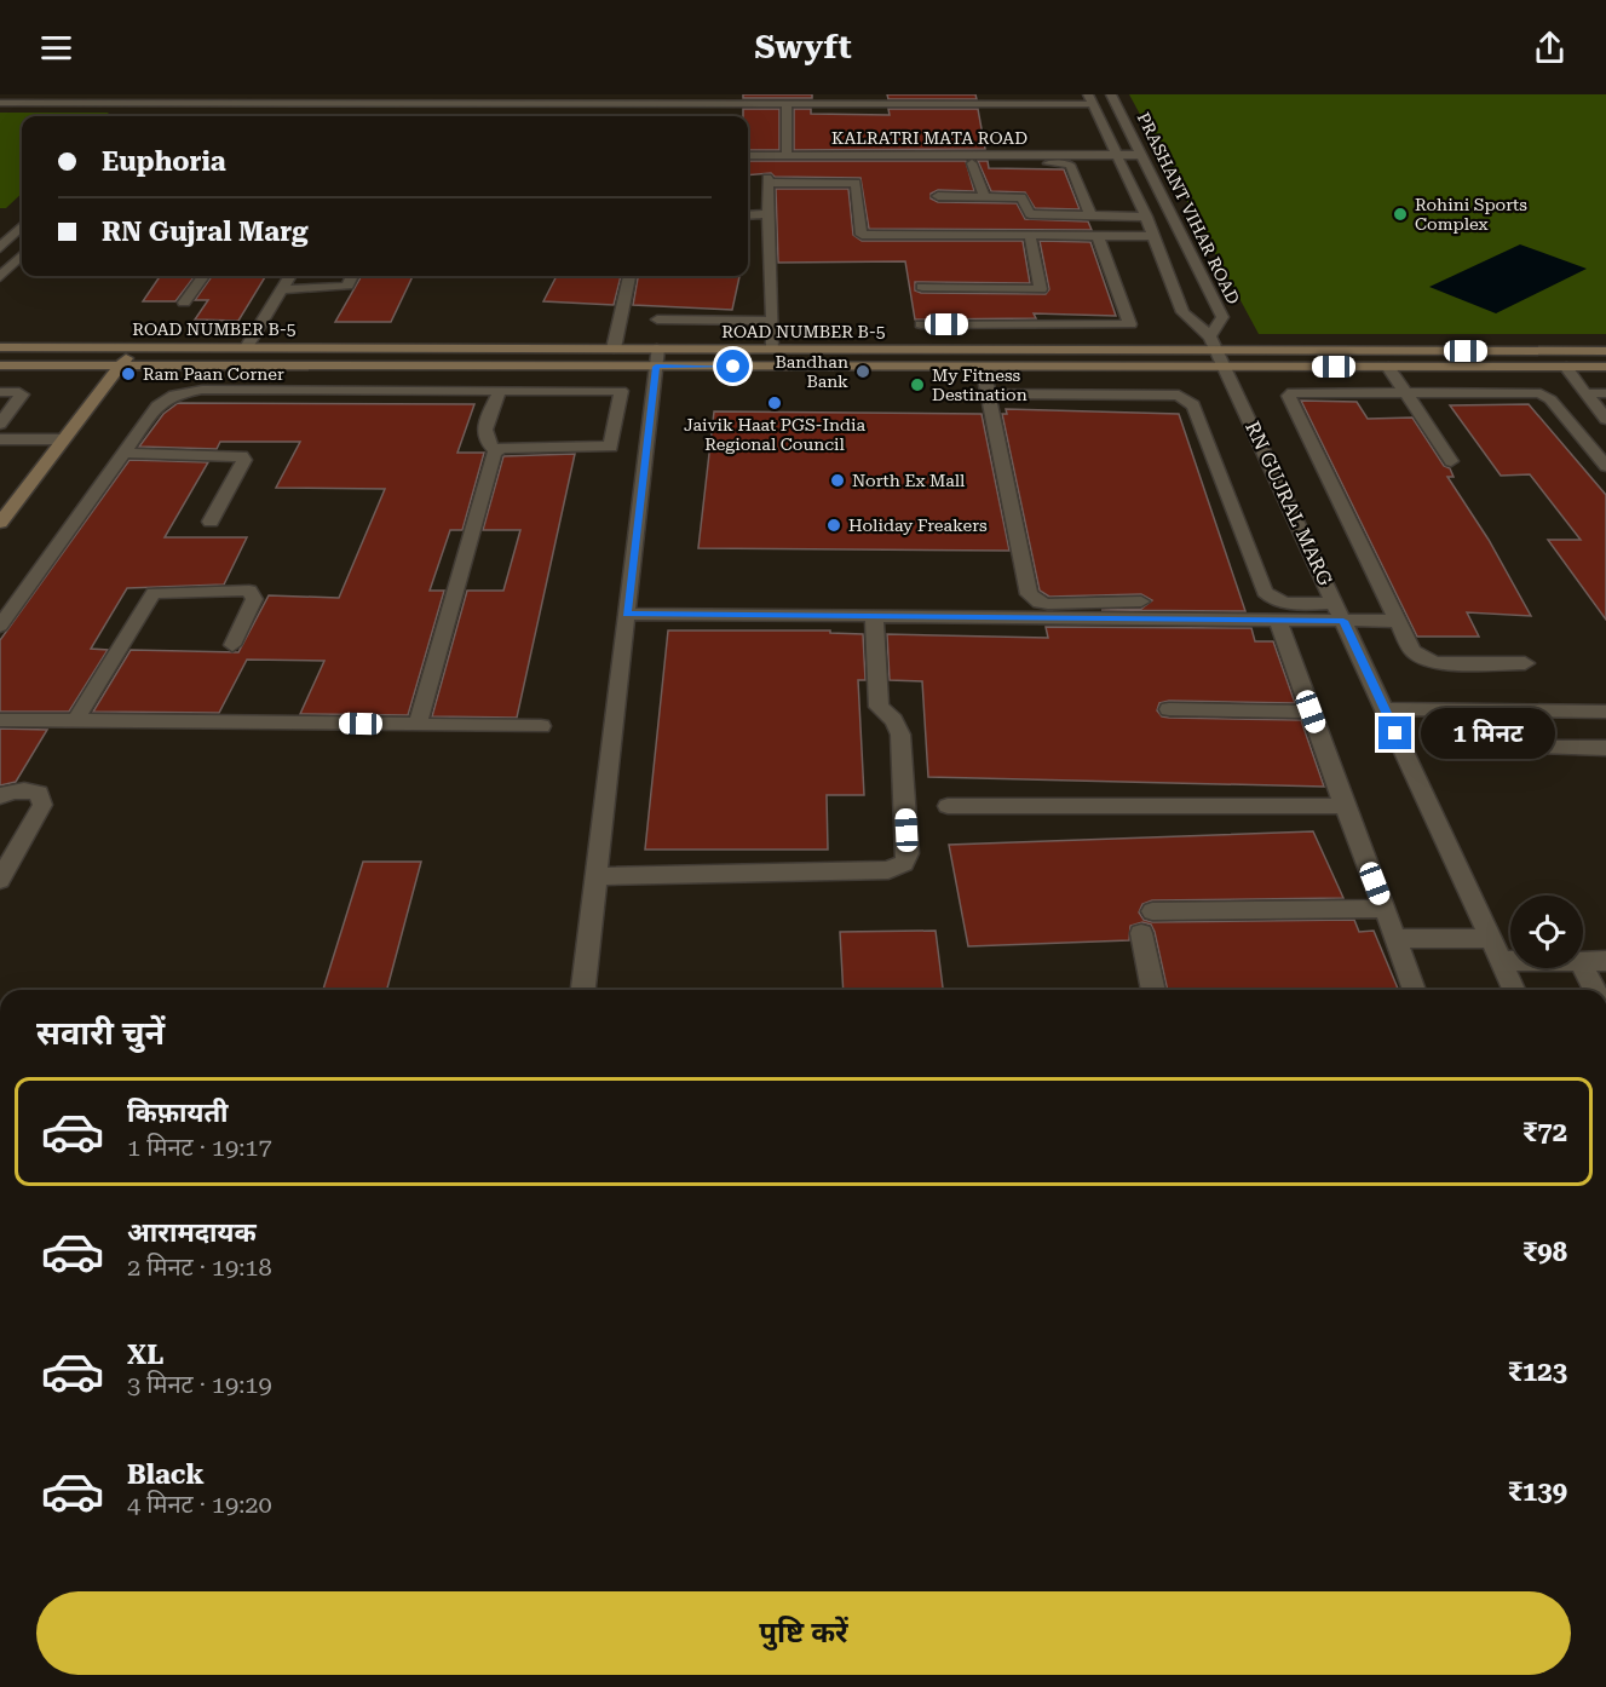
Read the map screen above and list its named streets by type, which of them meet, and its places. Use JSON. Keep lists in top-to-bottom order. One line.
{"streets":{"street":["KALRATRI MATA ROAD","PRASHANT VIHAR ROAD","ROAD NUMBER B-5","RN GUJRAL MARG"]},"crossings":[["KALRATRI MATA ROAD","PRASHANT VIHAR ROAD"],["PRASHANT VIHAR ROAD","ROAD NUMBER B-5"],["PRASHANT VIHAR ROAD","RN GUJRAL MARG"],["ROAD NUMBER B-5","RN GUJRAL MARG"]],"places":["Rohini Sports Complex","Bandhan Bank","Ram Paan Corner","My Fitness Destination","Jaivik Haat PGS-India Regional Council","North Ex Mall","Holiday Freakers"],"page":{"header":"Swyft","banner":["Euphoria","RN Gujral Marg"],"bubble":"1 मिनट","heading":"सवारी चुनें","list":[{"name":"किफ़ायती","note":"1 मिनट · 19:17","value":"₹72"},{"name":"आरामदायक","note":"2 मिनट · 19:18","value":"₹98"},{"name":"XL","note":"3 मिनट · 19:19","value":"₹123"},{"name":"Black","note":"4 मिनट · 19:20","value":"₹139"}],"buttons":"पुष्टि करें"}}
